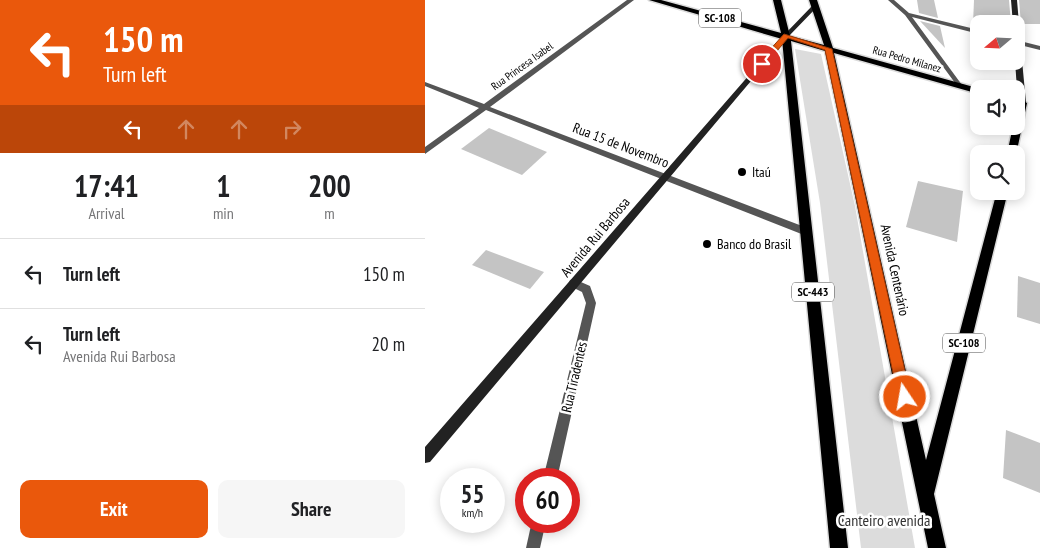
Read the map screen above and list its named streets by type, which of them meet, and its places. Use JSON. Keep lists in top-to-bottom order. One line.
{"streets":{"main road":["SC-108","Rua Pedro Milanez","Avenida Rui Barbosa","Avenida Centenário","SC-443"],"street":["Rua Princesa Isabel","Rua 15 de Novembro","Rua Tiradentes"]},"crossings":[["SC-108","Rua Pedro Milanez"],["SC-108","Avenida Rui Barbosa"],["SC-108","Avenida Centenário"],["SC-108","SC-443"],["Rua Pedro Milanez","Avenida Rui Barbosa"],["Rua Pedro Milanez","Avenida Centenário"],["Rua Pedro Milanez","SC-443"],["Rua Princesa Isabel","Rua 15 de Novembro"],["Rua 15 de Novembro","Avenida Rui Barbosa"],["Rua 15 de Novembro","SC-443"],["Avenida Rui Barbosa","Avenida Centenário"],["Avenida Rui Barbosa","SC-443"],["Avenida Rui Barbosa","Rua Tiradentes"]],"parks":["Canteiro avenida"],"places":["Itaú","Banco do Brasil"],"north":"left","page":{"turn":["150 m","Turn left"],"eta":["17:41","Arrival","1","min","200","m"],"list":[{"name":"Turn left","value":"150 m"},{"name":"Turn left","note":"Avenida Rui Barbosa","value":"20 m"}],"speed":"55 km/h","limit":"60","buttons":["Exit","Share"]}}
